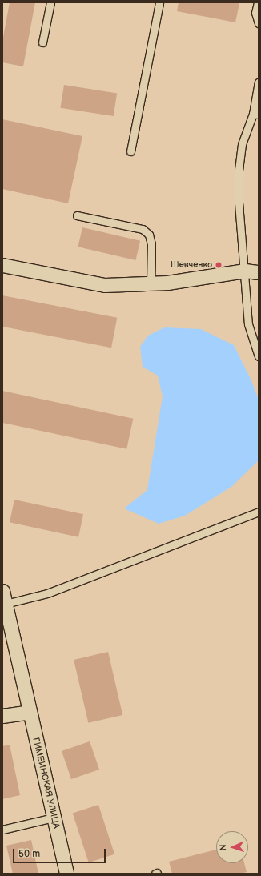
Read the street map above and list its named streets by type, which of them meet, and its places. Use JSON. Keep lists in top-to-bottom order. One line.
{"streets":{"street":["ГИМЕИНСКАЯ УЛИЦА"]},"places":["Шевченко"],"scale_bar":"50 m","north":"left"}
